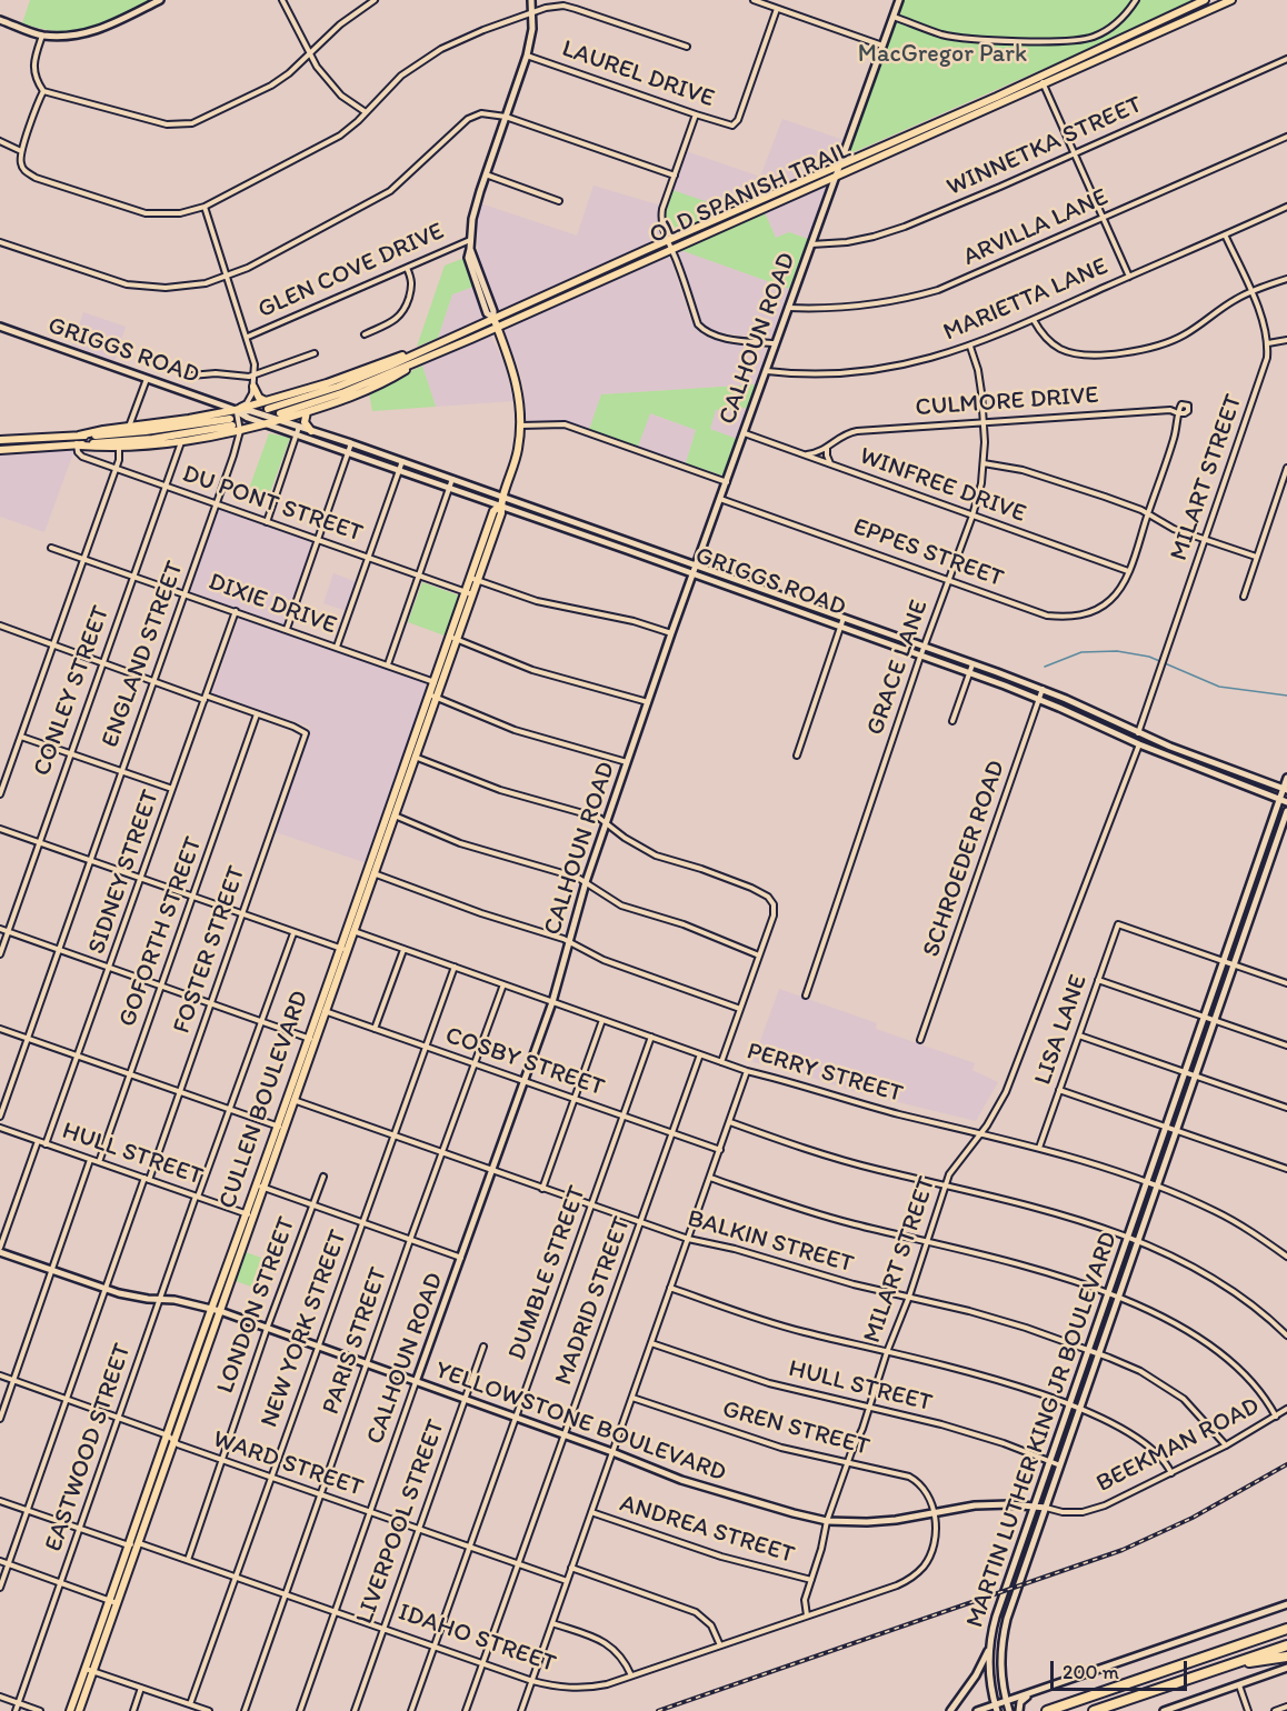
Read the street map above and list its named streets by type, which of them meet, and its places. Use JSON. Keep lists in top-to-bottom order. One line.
{"streets":{"main road":["OLD SPANISH TRAIL","CALHOUN ROAD","GRIGGS ROAD","CULLEN BOULEVARD","YELLOWSTONE BOULEVARD","MARTIN LUTHER KING JR BOULEVARD"],"street":["LAUREL DRIVE","WINNETKA STREET","ARVILLA LANE","GLEN COVE DRIVE","MARIETTA LANE","CULMORE DRIVE","MILART STREET","WINFREE DRIVE","DU PONT STREET","EPPES STREET","DIXIE DRIVE","ENGLAND STREET","GRACE LANE","CONLEY STREET","SCHROEDER ROAD","SIDNEY STREET","GOFORTH STREET","FOSTER STREET","LISA LANE","COSBY STREET","PERRY STREET","HULL STREET","BALKIN STREET","DUMBLE STREET","MADRID STREET","LONDON STREET","NEW YORK STREET","PARIS STREET","GREN STREET","BEEKMAN ROAD","EASTWOOD STREET","WARD STREET","LIVERPOOL STREET","ANDREA STREET","IDAHO STREET"]},"crossings":[["LAUREL DRIVE","CULLEN BOULEVARD"],["WINNETKA STREET","CALHOUN ROAD"],["OLD SPANISH TRAIL","CALHOUN ROAD"],["OLD SPANISH TRAIL","GRIGGS ROAD"],["OLD SPANISH TRAIL","CULLEN BOULEVARD"],["ARVILLA LANE","CALHOUN ROAD"],["GLEN COVE DRIVE","CULLEN BOULEVARD"],["MARIETTA LANE","CALHOUN ROAD"],["MARIETTA LANE","MILART STREET"],["MARIETTA LANE","GRACE LANE"],["CALHOUN ROAD","GRIGGS ROAD"],["CALHOUN ROAD","WINFREE DRIVE"],["CALHOUN ROAD","EPPES STREET"],["CALHOUN ROAD","COSBY STREET"],["CALHOUN ROAD","PERRY STREET"],["CALHOUN ROAD","BALKIN STREET"],["CALHOUN ROAD","YELLOWSTONE BOULEVARD"],["CALHOUN ROAD","WARD STREET"],["CALHOUN ROAD","IDAHO STREET"],["GRIGGS ROAD","MILART STREET"],["GRIGGS ROAD","ENGLAND STREET"],["GRIGGS ROAD","GRACE LANE"],["GRIGGS ROAD","SCHROEDER ROAD"],["GRIGGS ROAD","CULLEN BOULEVARD"],["GRIGGS ROAD","MARTIN LUTHER KING JR BOULEVARD"],["CULMORE DRIVE","WINFREE DRIVE"],["CULMORE DRIVE","GRACE LANE"],["MILART STREET","PERRY STREET"],["MILART STREET","HULL STREET"],["MILART STREET","BALKIN STREET"],["MILART STREET","YELLOWSTONE BOULEVARD"],["MILART STREET","GREN STREET"],["MILART STREET","ANDREA STREET"],["MILART STREET","IDAHO STREET"],["WINFREE DRIVE","EPPES STREET"],["WINFREE DRIVE","GRACE LANE"],["DU PONT STREET","ENGLAND STREET"],["DU PONT STREET","CONLEY STREET"],["DU PONT STREET","CULLEN BOULEVARD"],["EPPES STREET","GRACE LANE"],["DIXIE DRIVE","ENGLAND STREET"],["DIXIE DRIVE","CONLEY STREET"],["DIXIE DRIVE","SIDNEY STREET"],["DIXIE DRIVE","CULLEN BOULEVARD"],["SIDNEY STREET","HULL STREET"],["GOFORTH STREET","FOSTER STREET"],["GOFORTH STREET","HULL STREET"],["FOSTER STREET","HULL STREET"],["FOSTER STREET","YELLOWSTONE BOULEVARD"],["LISA LANE","PERRY STREET"],["LISA LANE","MARTIN LUTHER KING JR BOULEVARD"],["COSBY STREET","CULLEN BOULEVARD"],["COSBY STREET","DUMBLE STREET"],["COSBY STREET","MADRID STREET"],["COSBY STREET","NEW YORK STREET"],["COSBY STREET","PARIS STREET"],["PERRY STREET","CULLEN BOULEVARD"],["PERRY STREET","DUMBLE STREET"],["PERRY STREET","MADRID STREET"],["PERRY STREET","NEW YORK STREET"],["PERRY STREET","PARIS STREET"],["PERRY STREET","MARTIN LUTHER KING JR BOULEVARD"],["CULLEN BOULEVARD","HULL STREET"],["CULLEN BOULEVARD","BALKIN STREET"],["CULLEN BOULEVARD","YELLOWSTONE BOULEVARD"],["CULLEN BOULEVARD","WARD STREET"],["CULLEN BOULEVARD","IDAHO STREET"],["HULL STREET","MARTIN LUTHER KING JR BOULEVARD"],["HULL STREET","EASTWOOD STREET"],["BALKIN STREET","DUMBLE STREET"],["BALKIN STREET","MADRID STREET"],["BALKIN STREET","NEW YORK STREET"],["BALKIN STREET","PARIS STREET"],["BALKIN STREET","MARTIN LUTHER KING JR BOULEVARD"],["BALKIN STREET","BEEKMAN ROAD"],["DUMBLE STREET","YELLOWSTONE BOULEVARD"],["DUMBLE STREET","WARD STREET"],["DUMBLE STREET","IDAHO STREET"],["MADRID STREET","YELLOWSTONE BOULEVARD"],["MADRID STREET","WARD STREET"],["MADRID STREET","IDAHO STREET"],["LONDON STREET","YELLOWSTONE BOULEVARD"],["LONDON STREET","WARD STREET"],["LONDON STREET","IDAHO STREET"],["NEW YORK STREET","YELLOWSTONE BOULEVARD"],["NEW YORK STREET","WARD STREET"],["NEW YORK STREET","IDAHO STREET"],["PARIS STREET","YELLOWSTONE BOULEVARD"],["PARIS STREET","WARD STREET"],["PARIS STREET","IDAHO STREET"],["YELLOWSTONE BOULEVARD","GREN STREET"],["YELLOWSTONE BOULEVARD","MARTIN LUTHER KING JR BOULEVARD"],["YELLOWSTONE BOULEVARD","BEEKMAN ROAD"],["YELLOWSTONE BOULEVARD","EASTWOOD STREET"],["YELLOWSTONE BOULEVARD","LIVERPOOL STREET"],["YELLOWSTONE BOULEVARD","IDAHO STREET"],["GREN STREET","IDAHO STREET"],["MARTIN LUTHER KING JR BOULEVARD","BEEKMAN ROAD"],["WARD STREET","LIVERPOOL STREET"],["LIVERPOOL STREET","IDAHO STREET"]],"parks":["MacGregor Park"],"scale_bar":"200 m"}
